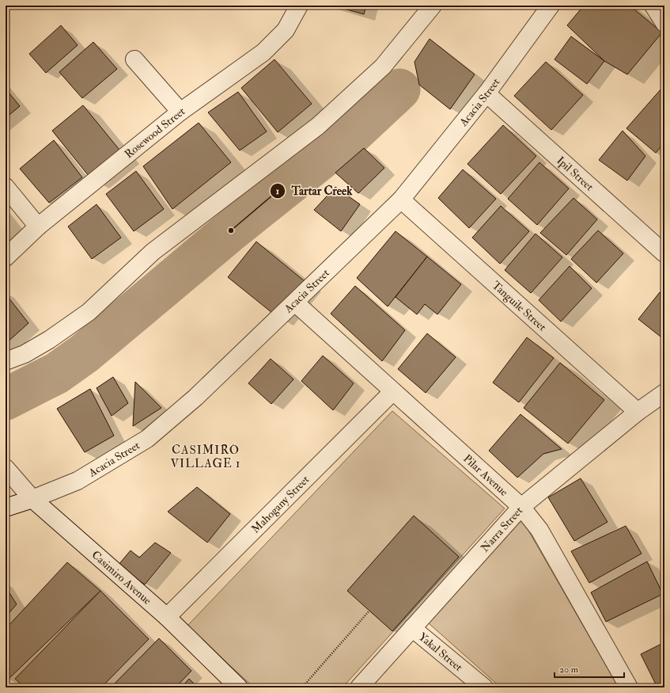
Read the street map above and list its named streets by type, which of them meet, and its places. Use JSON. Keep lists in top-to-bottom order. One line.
{"streets":{"street":["Acacia Street","Rosewood Street","Ipil Street","Tanguile Street","Pilar Avenue","Mahogany Street","Narra Street","Casimiro Avenue","Yakal Street"]},"crossings":[["Acacia Street","Ipil Street"],["Acacia Street","Tanguile Street"],["Acacia Street","Pilar Avenue"],["Acacia Street","Casimiro Avenue"],["Tanguile Street","Narra Street"],["Pilar Avenue","Mahogany Street"],["Pilar Avenue","Narra Street"],["Mahogany Street","Casimiro Avenue"],["Narra Street","Yakal Street"]],"districts":["CASIMIRO VILLAGE 1"],"places":["Tartar Creek"],"scale_bar":"20 m"}
